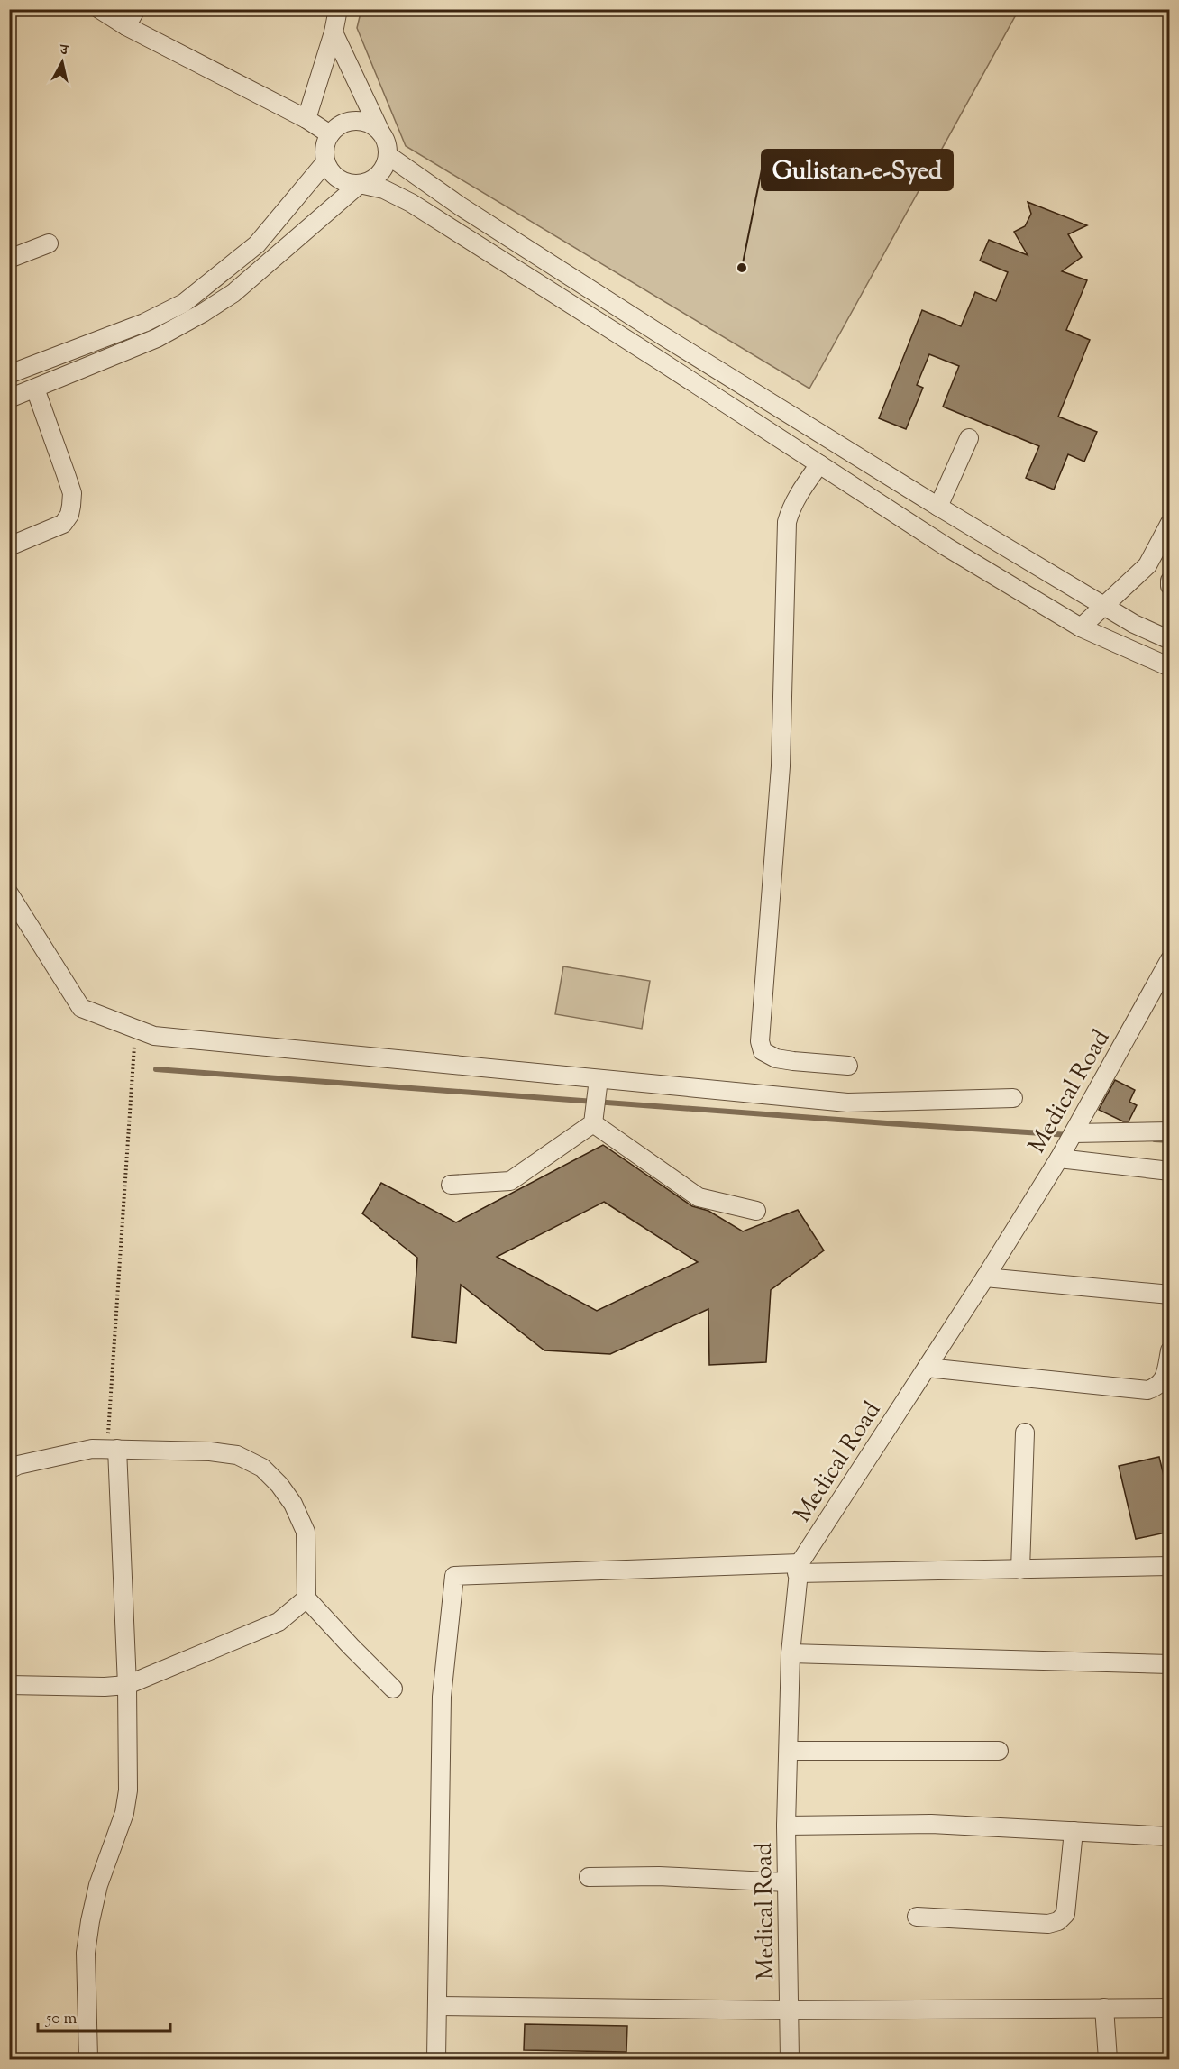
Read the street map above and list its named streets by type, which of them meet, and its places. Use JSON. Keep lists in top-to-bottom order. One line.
{"streets":{"street":["Medical Road"]},"places":["Gulistan-e-Syed"],"scale_bar":"50 m","north":"top"}
